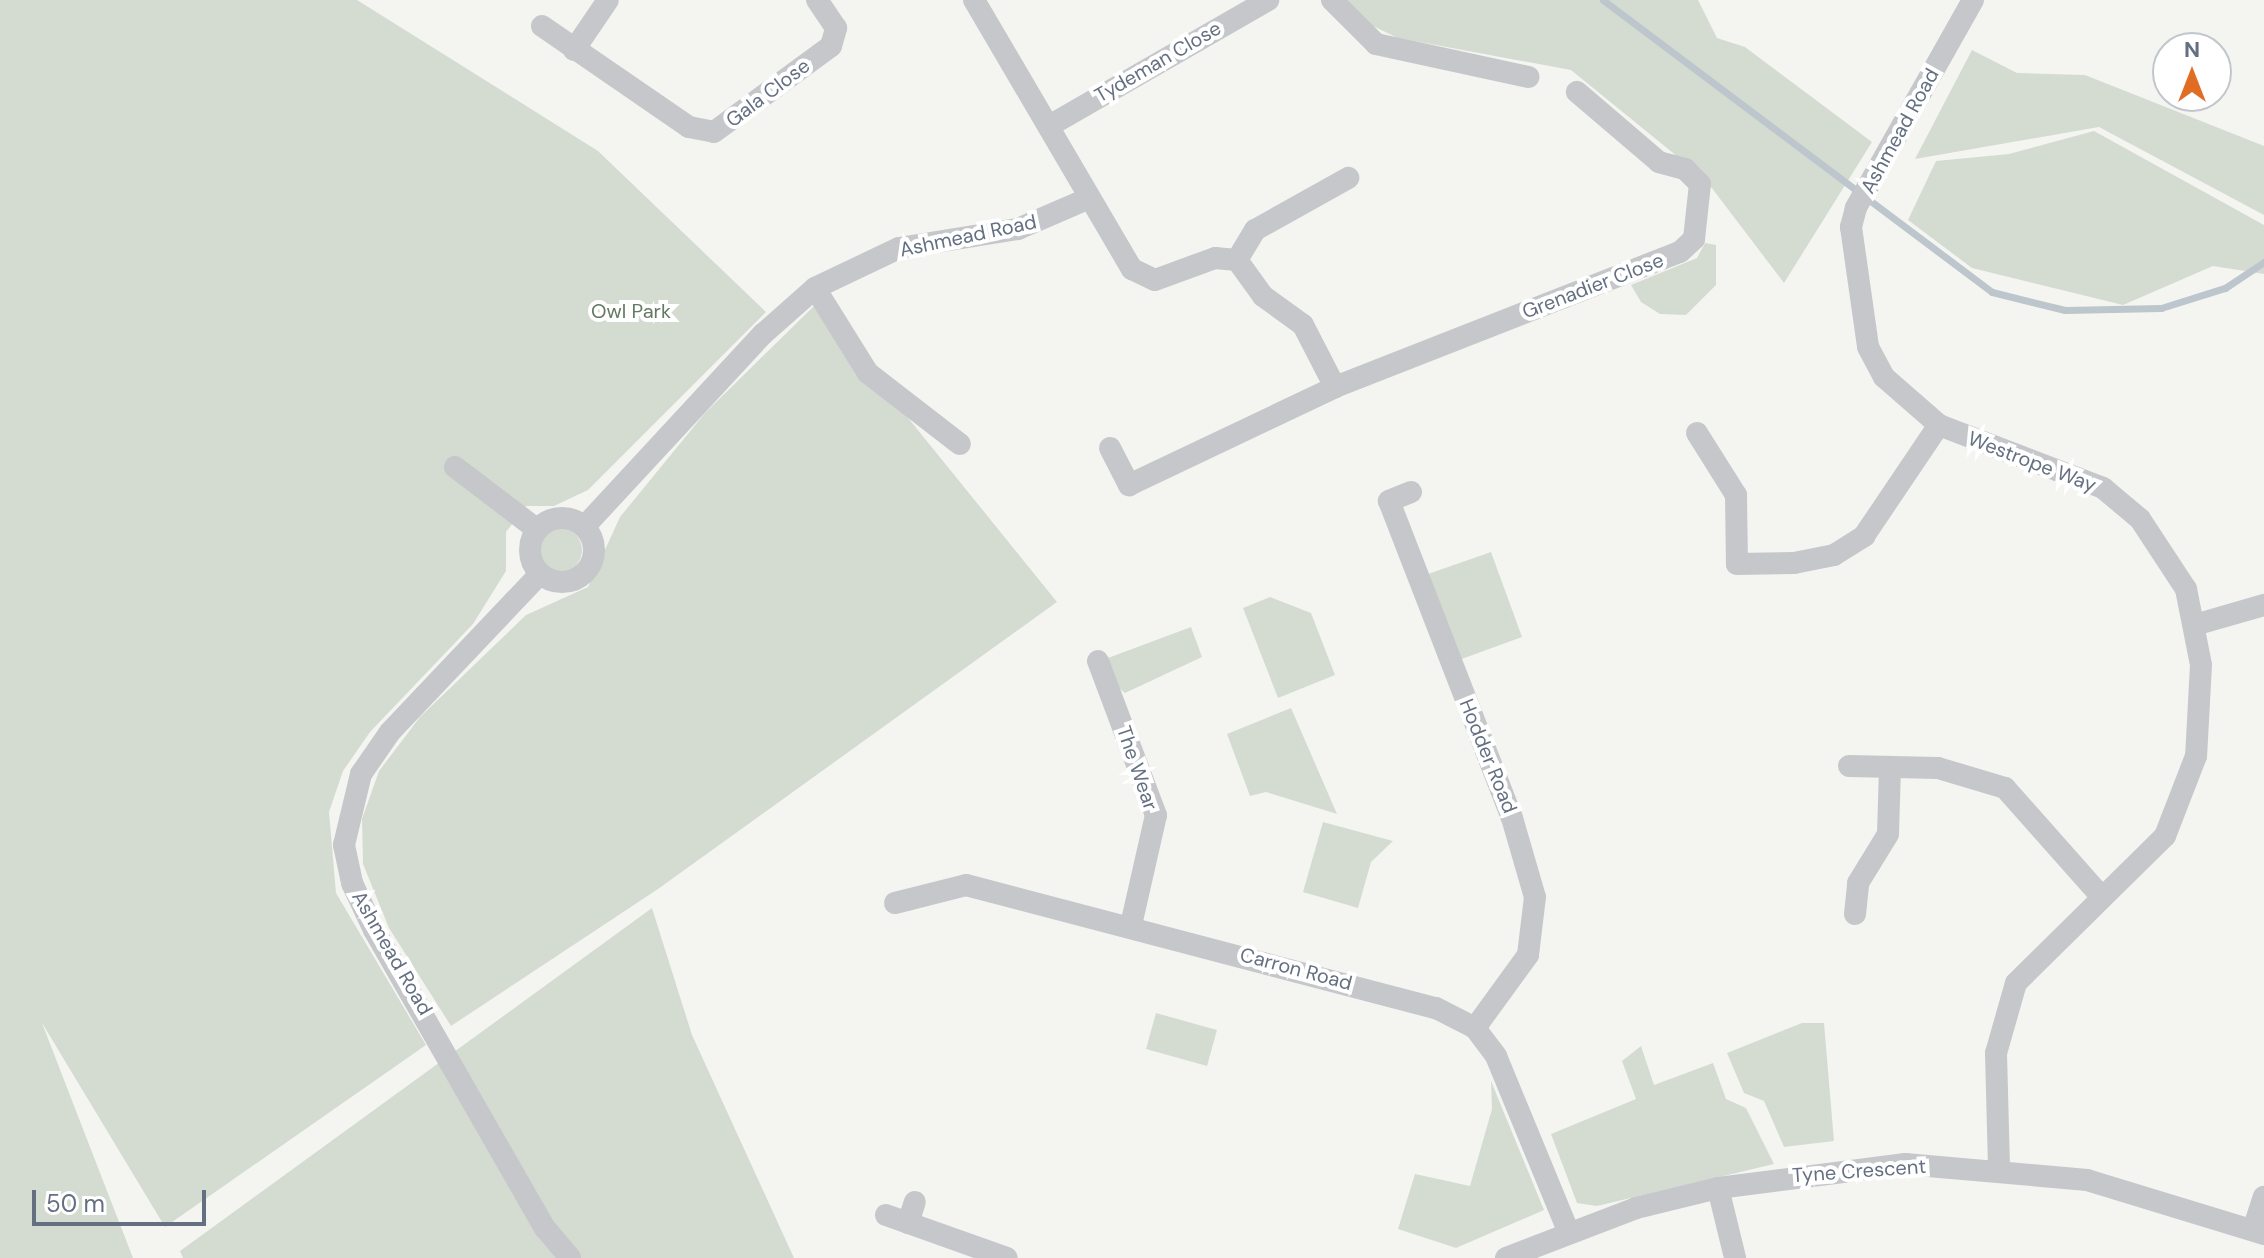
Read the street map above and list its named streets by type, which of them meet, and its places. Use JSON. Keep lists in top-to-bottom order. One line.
{"streets":{"street":["Tydeman Close","Gala Close","Ashmead Road","Grenadier Close","Westrope Way","Hodder Road","The Wear","Carron Road","Tyne Crescent"]},"crossings":[["Ashmead Road","Westrope Way"],["Westrope Way","Tyne Crescent"],["Hodder Road","Carron Road"],["The Wear","Carron Road"],["Carron Road","Tyne Crescent"]],"parks":["Owl Park"],"scale_bar":"50 m","north":"top"}
